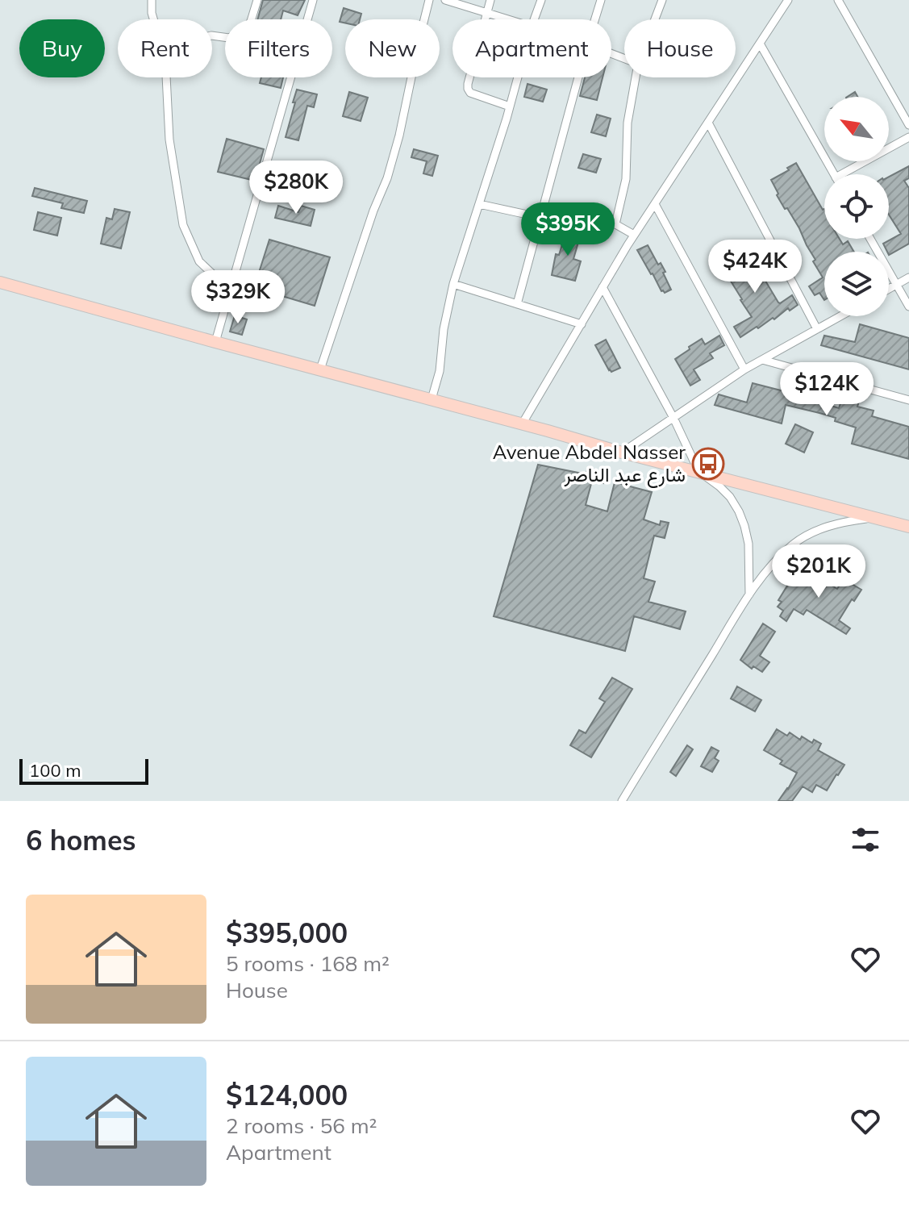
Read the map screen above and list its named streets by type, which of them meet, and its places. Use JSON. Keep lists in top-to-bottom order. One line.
{"places":{"bus stop":["Avenue Abdel Nasser شارع عبد الناصر"]},"scale_bar":"100 m","north":"top left","page":{"chip":["Buy","Rent","Filters","New","Apartment","House"],"price":["$280K","$395K","$424K","$329K","$124K","$201K"],"scale":"100 m","heading":"6 homes","list":[{"name":"$395,000","note":"5 rooms · 168 m² · House"},{"name":"$124,000","note":"2 rooms · 56 m² · Apartment"}]}}
